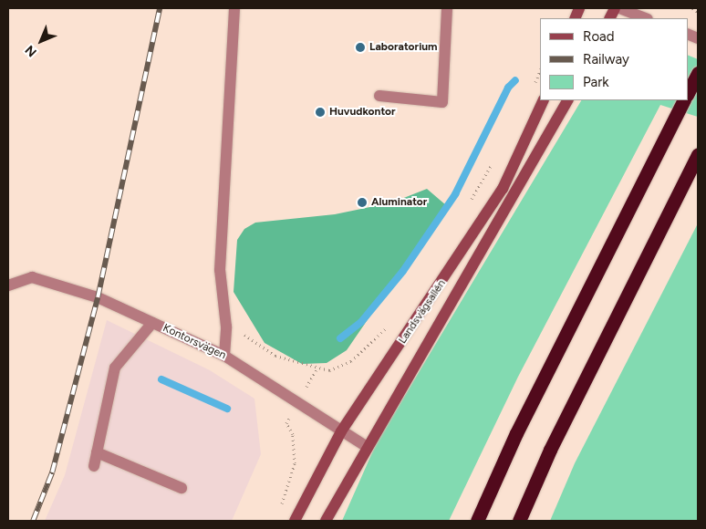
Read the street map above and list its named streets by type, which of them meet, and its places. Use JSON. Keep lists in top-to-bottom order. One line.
{"streets":{"main road":["Landsvägsallén"],"street":["Kontorsvägen"]},"crossings":[["Landsvägsallén","Kontorsvägen"]],"places":["Laboratorium","Huvudkontor","Aluminator"],"legend":["Road","Railway","Park"],"north":"bottom left"}
